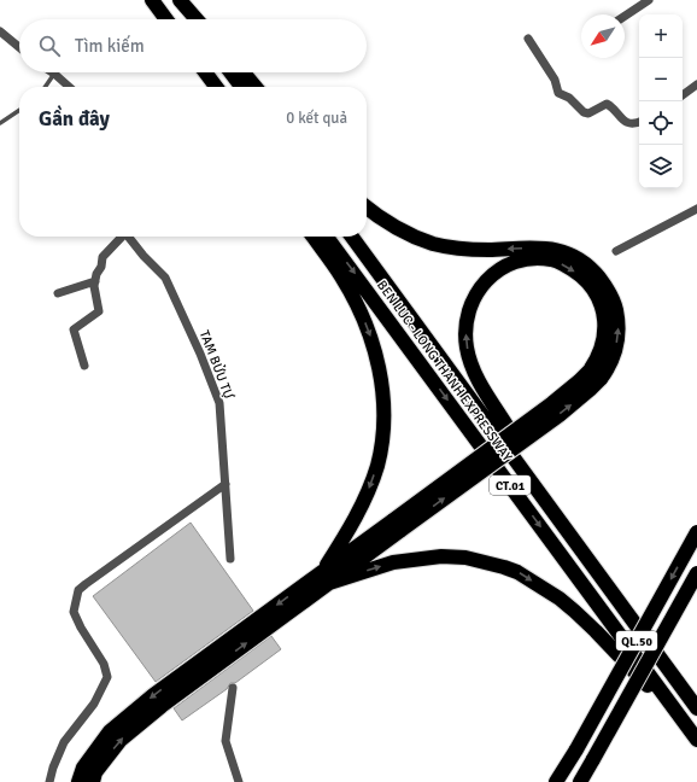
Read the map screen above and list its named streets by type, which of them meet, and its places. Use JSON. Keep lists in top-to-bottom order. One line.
{"streets":{"highway":["BEN LUC - LONG THANH EXPRESSWAY","CT.01","QL.50"],"street":["TAM BỬU TỰ"]},"north":"bottom left","page":{"map_buttons":["+","−"],"search":"Tìm kiếm","heading":["Gần đây","0 kết quả"]}}
